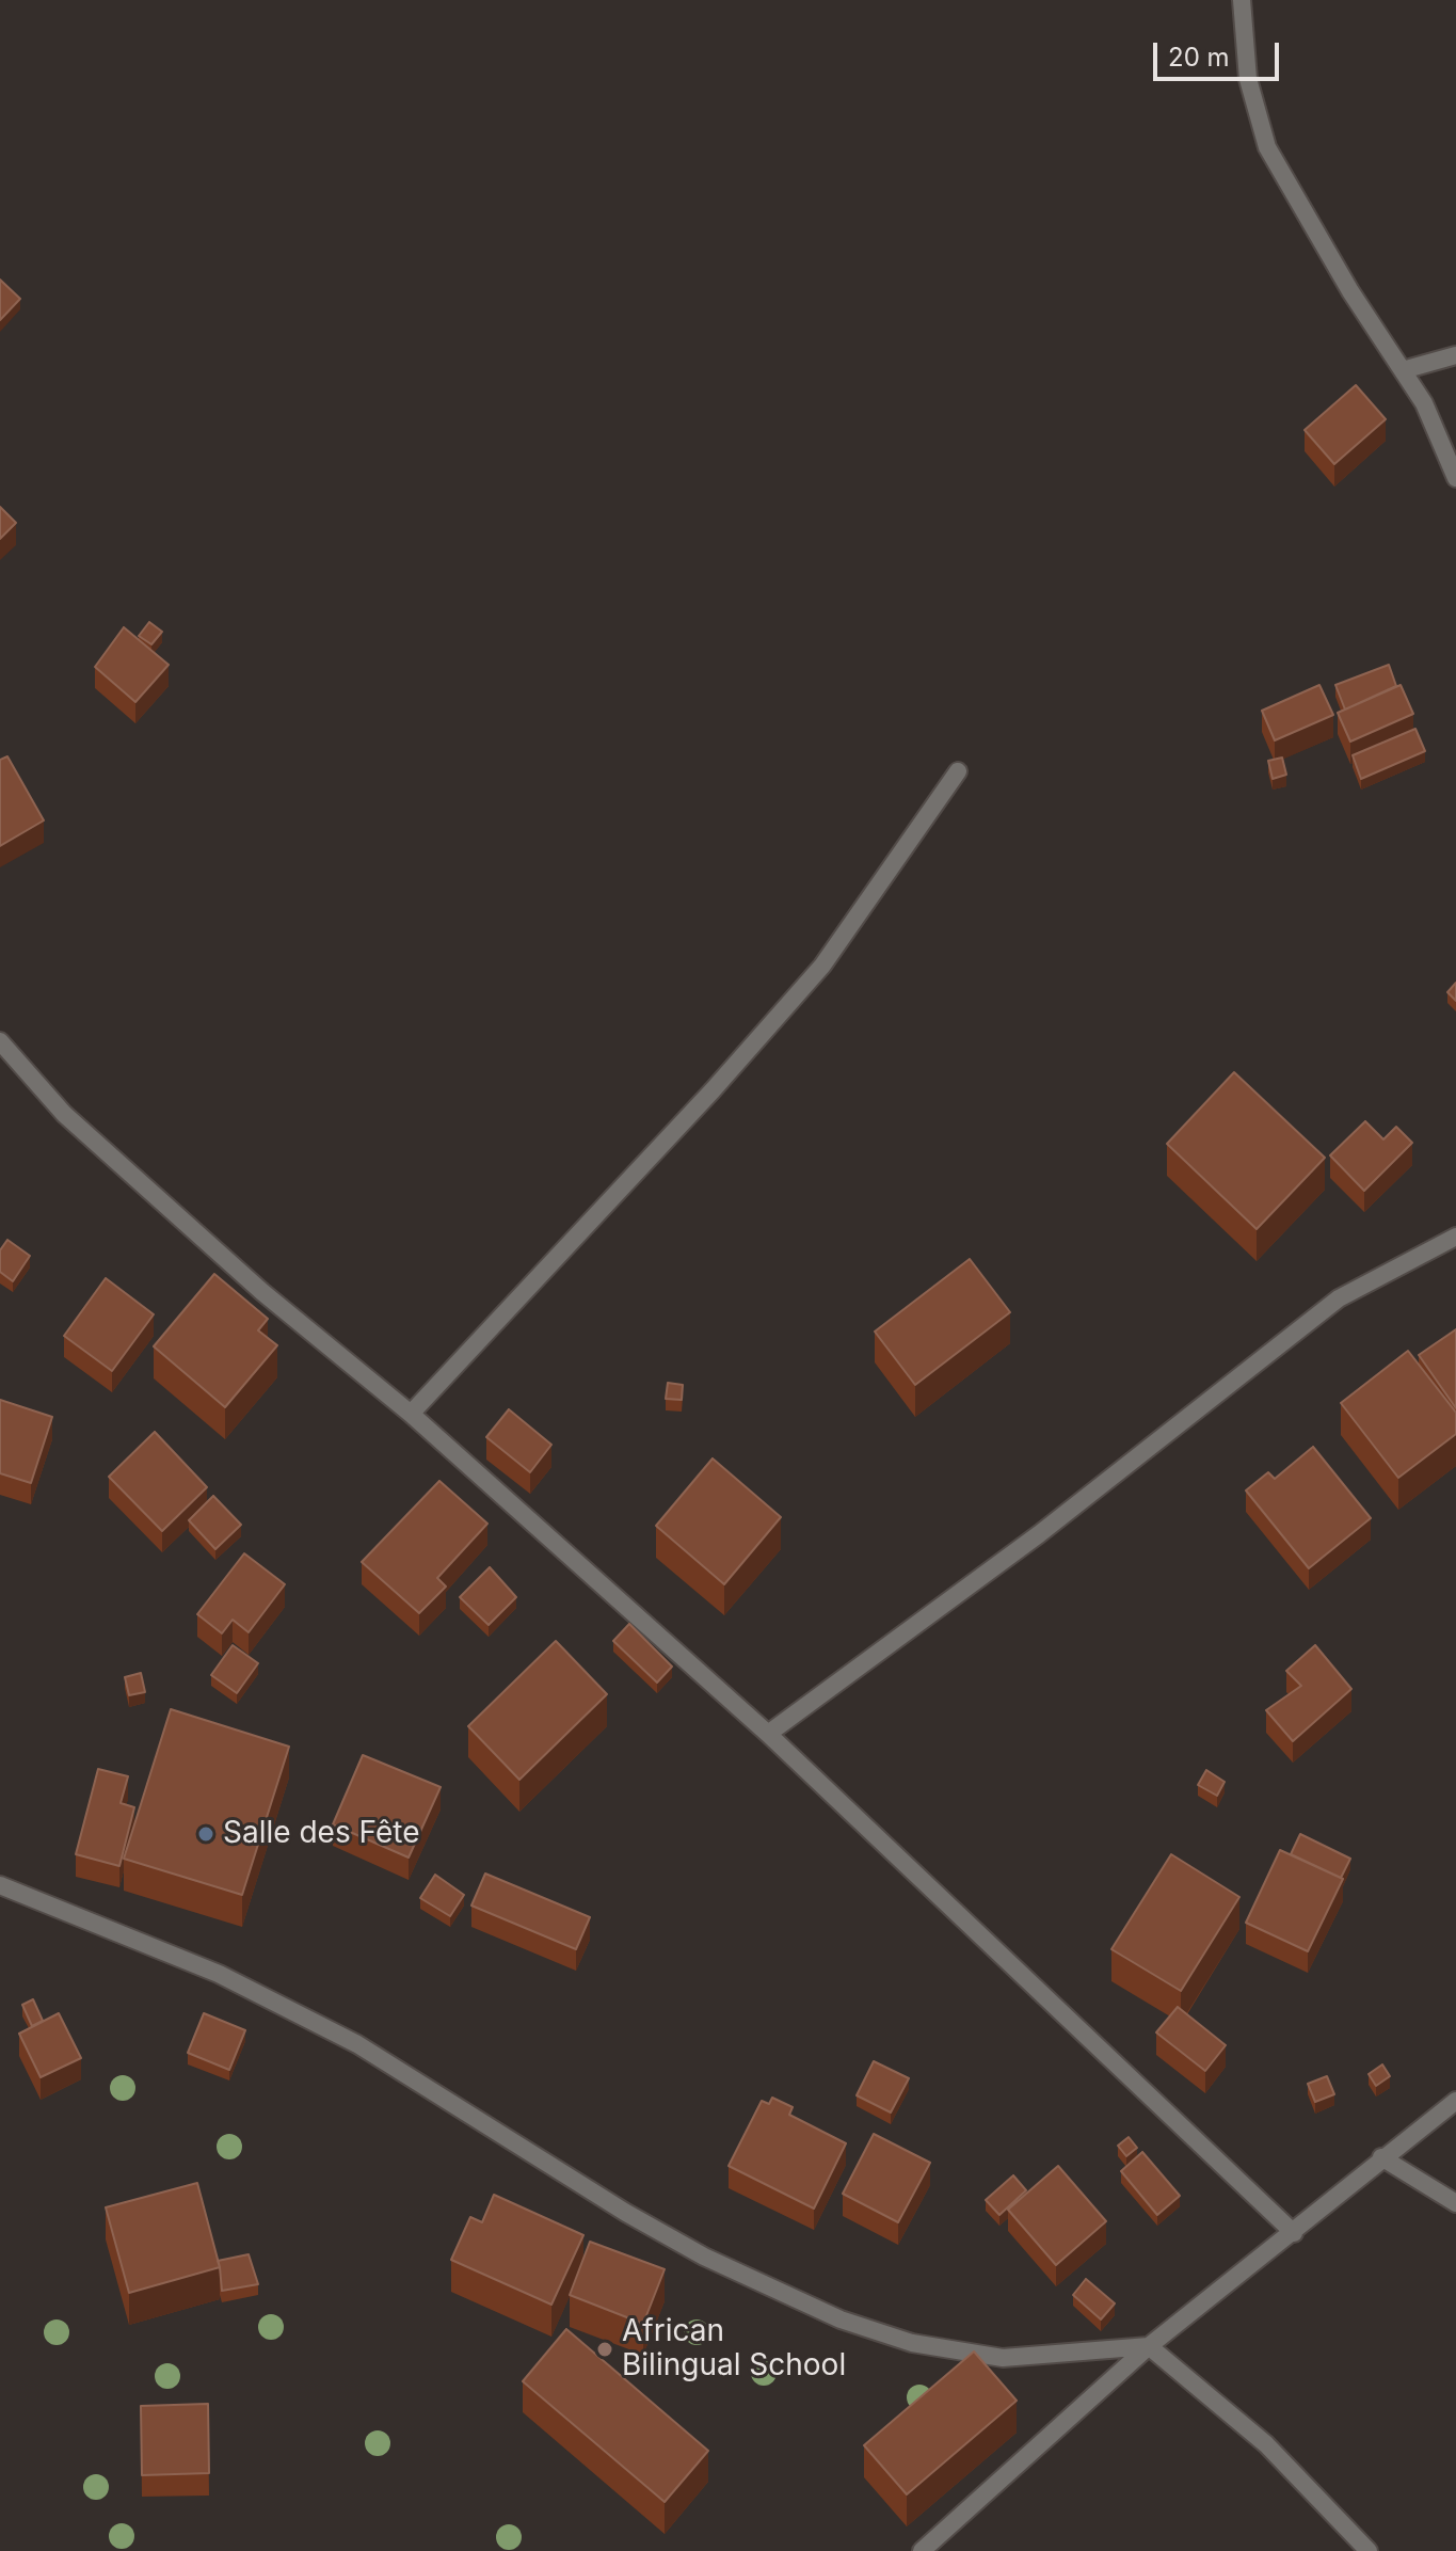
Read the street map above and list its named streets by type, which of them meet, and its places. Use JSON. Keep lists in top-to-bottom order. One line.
{"places":["Salle des Fête","African Bilingual School"],"scale_bar":"20 m"}
